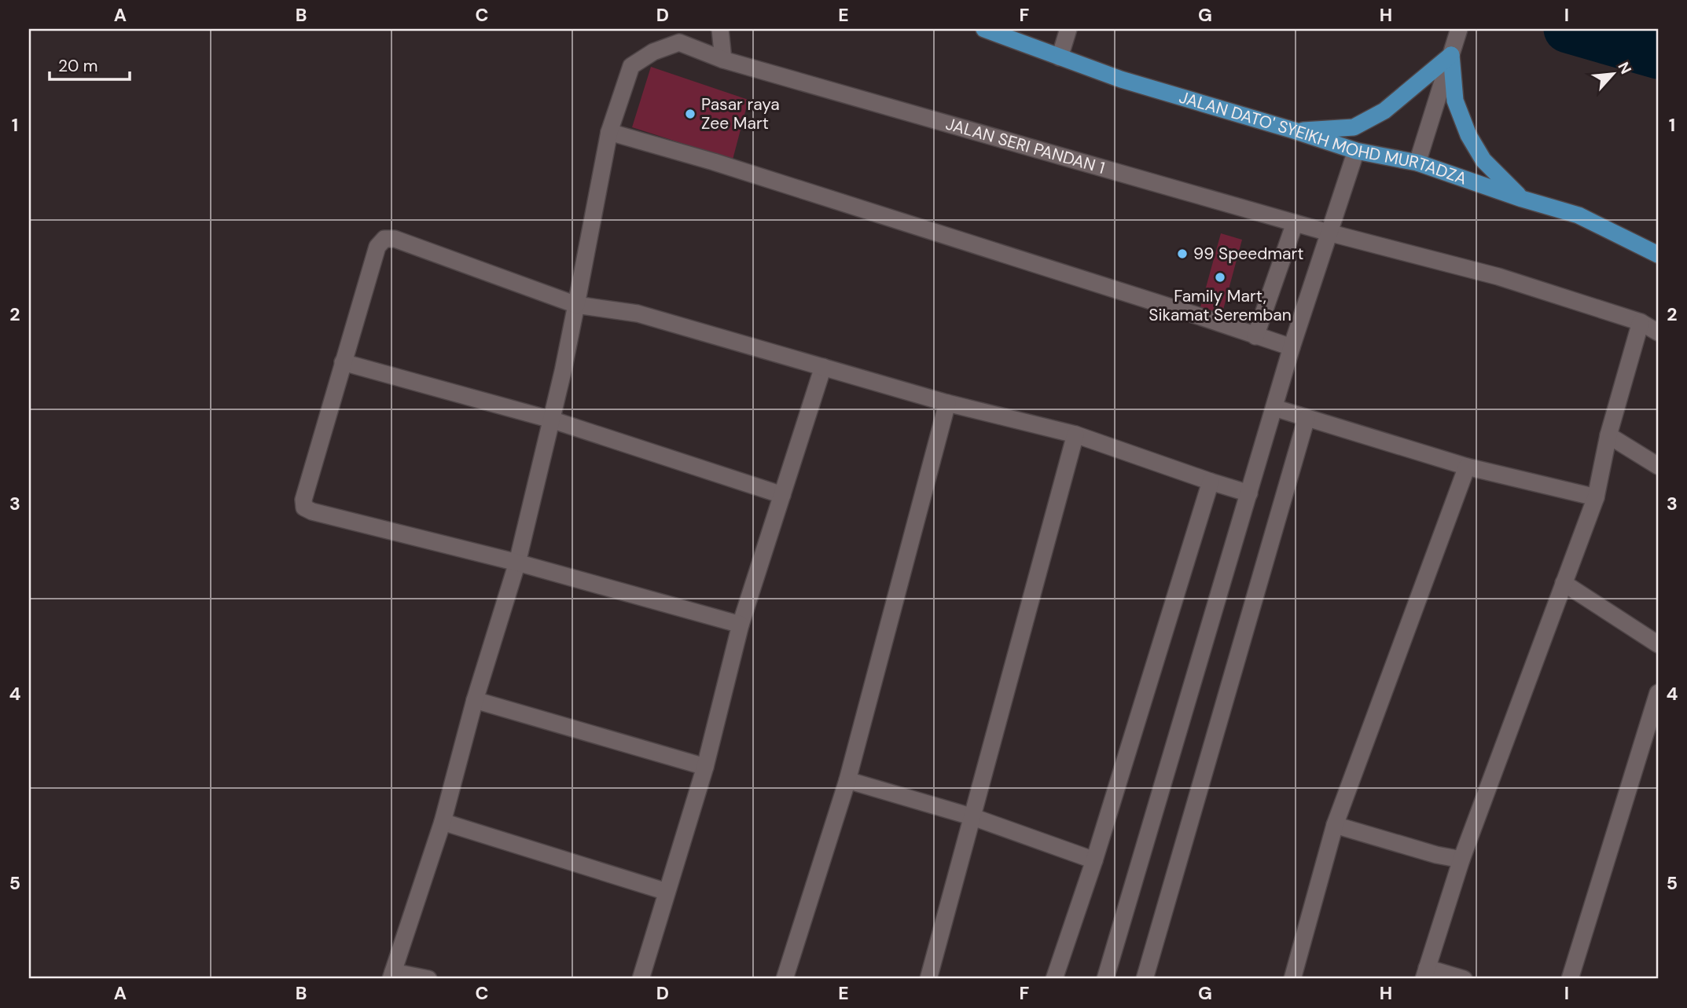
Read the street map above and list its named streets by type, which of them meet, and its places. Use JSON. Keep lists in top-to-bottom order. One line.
{"streets":{"main road":["JALAN DATO' SYEIKH MOHD MURTADZA"],"street":["JALAN SERI PANDAN 1"]},"places":["Pasar raya Zee Mart","99 Speedmart","Family Mart, Sikamat Seremban"],"scale_bar":"20 m","north":"top right","grid":{"columns":["A","B","C","D","E","F","G","H","I"],"rows":["1","2","3","4","5"]}}
